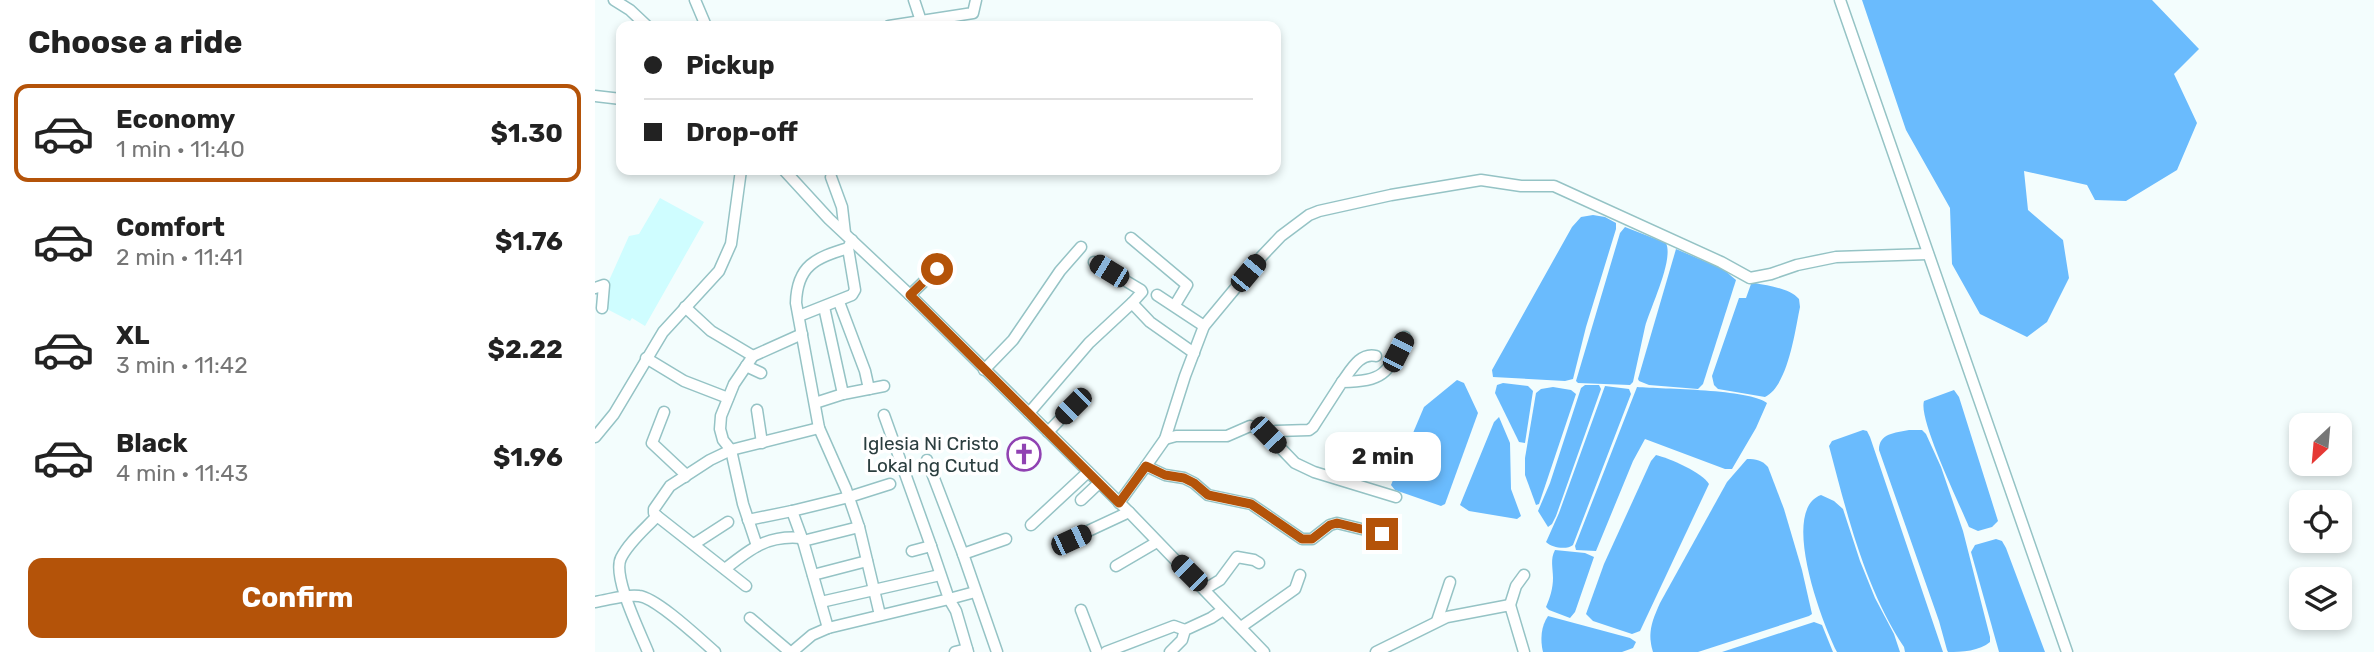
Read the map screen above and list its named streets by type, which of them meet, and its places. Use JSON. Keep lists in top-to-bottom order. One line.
{"places":{"church":["Iglesia Ni Cristo Lokal ng Cutud"]},"north":"bottom left","page":{"heading":"Choose a ride","banner":["Pickup","Drop-off"],"list":[{"name":"Economy","note":"1 min · 11:40","value":"$1.30"},{"name":"Comfort","note":"2 min · 11:41","value":"$1.76"},{"name":"XL","note":"3 min · 11:42","value":"$2.22"},{"name":"Black","note":"4 min · 11:43","value":"$1.96"}],"bubble":"2 min","buttons":"Confirm"}}
